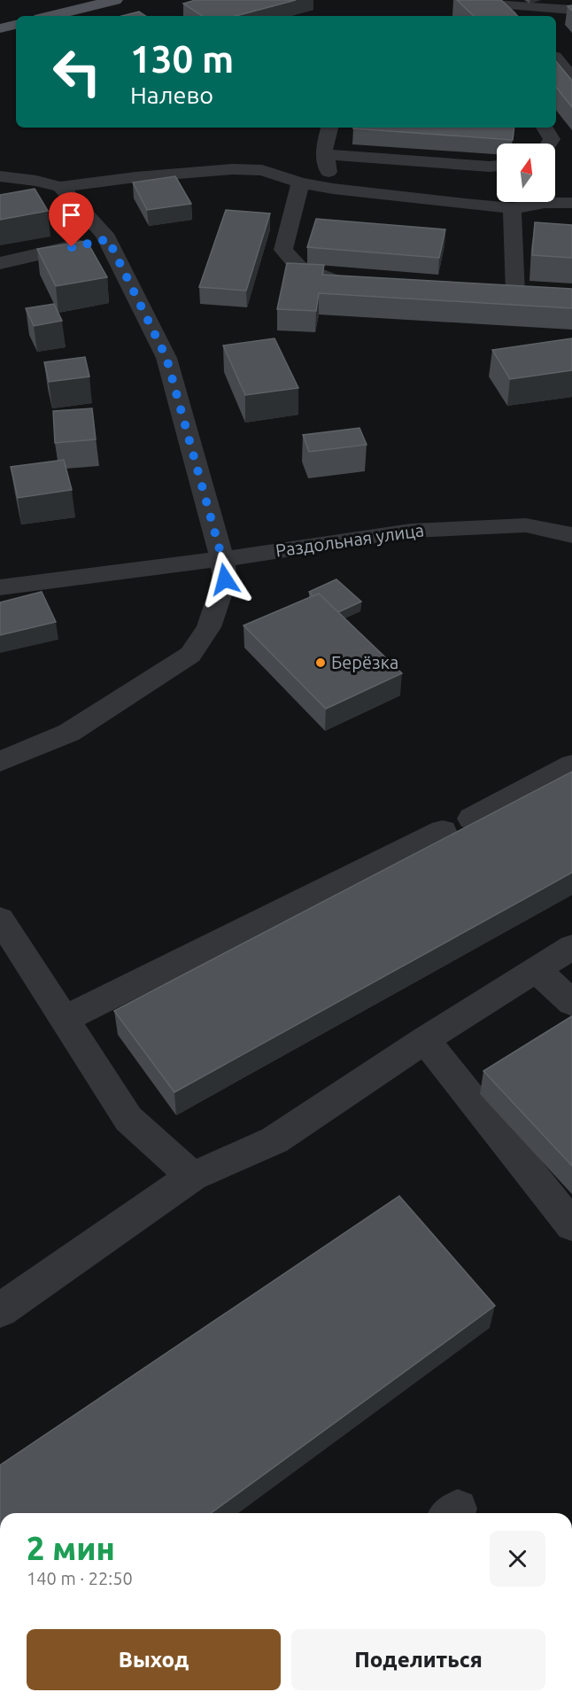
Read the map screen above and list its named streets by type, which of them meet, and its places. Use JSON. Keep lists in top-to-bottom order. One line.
{"streets":{"street":["Раздольная улица"]},"places":["Берёзка"],"north":"top","page":{"turn":["130 m","Налево"],"heading":["2 мин","140 m · 22:50"],"buttons":["Выход","Поделиться"]}}
